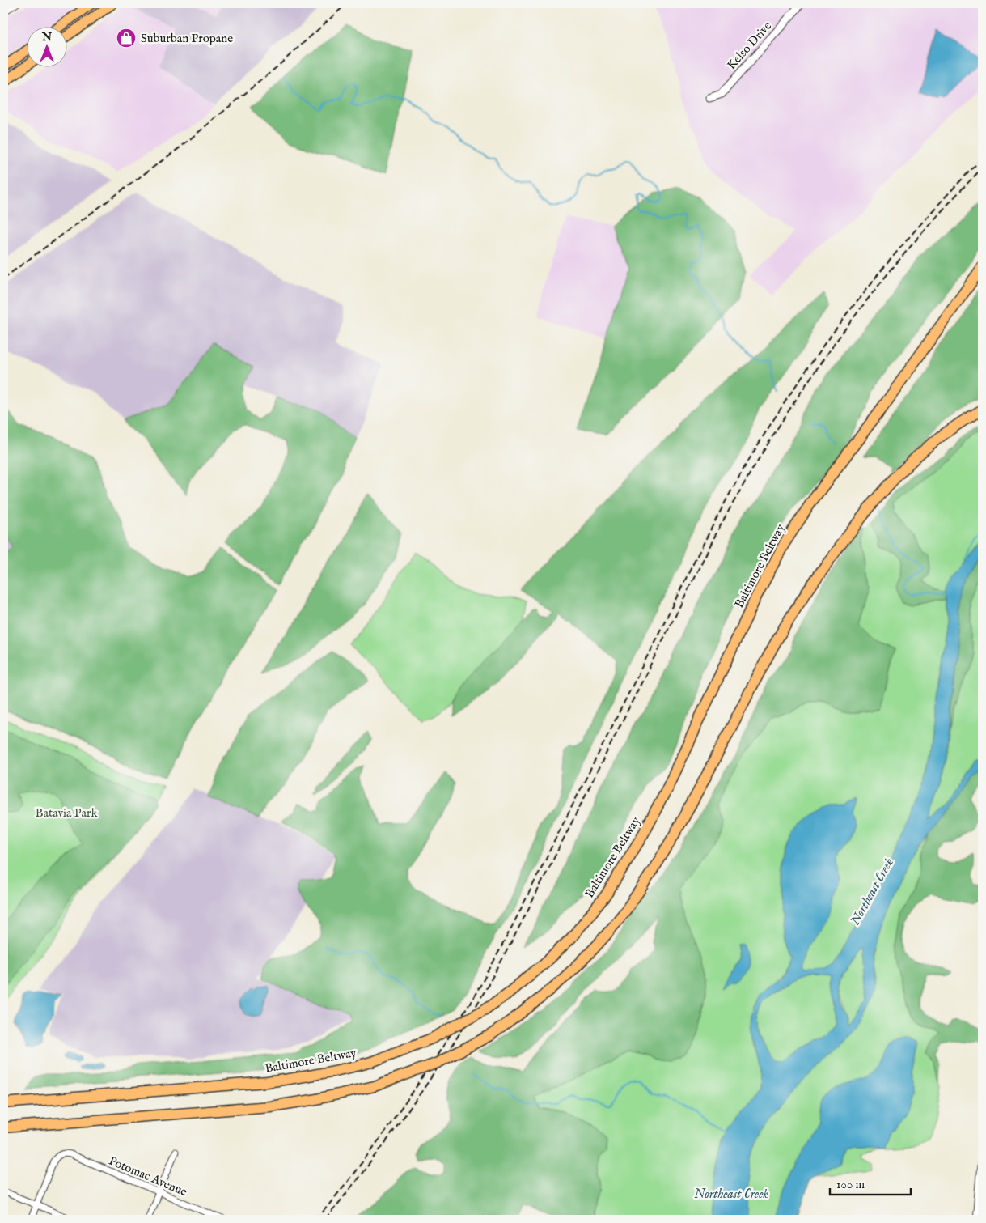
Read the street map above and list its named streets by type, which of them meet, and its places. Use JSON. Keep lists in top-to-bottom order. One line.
{"streets":{"highway":["Baltimore Beltway"],"street":["Kelso Drive","Potomac Avenue"]},"water":["Northeast Creek"],"parks":["Batavia Park"],"places":{"shop":["Suburban Propane"]},"scale_bar":"100 m","north":"top"}
